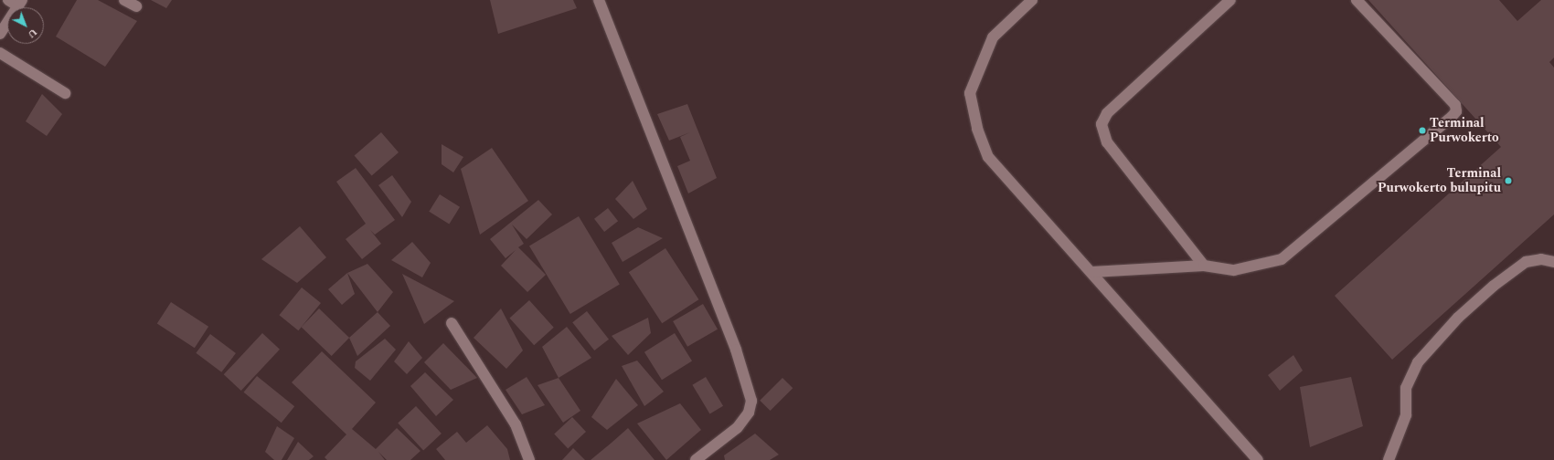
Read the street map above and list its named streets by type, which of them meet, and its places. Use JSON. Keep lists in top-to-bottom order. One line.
{"places":["Terminal Purwokerto","Terminal Purwokerto bulupitu"],"north":"bottom right"}
